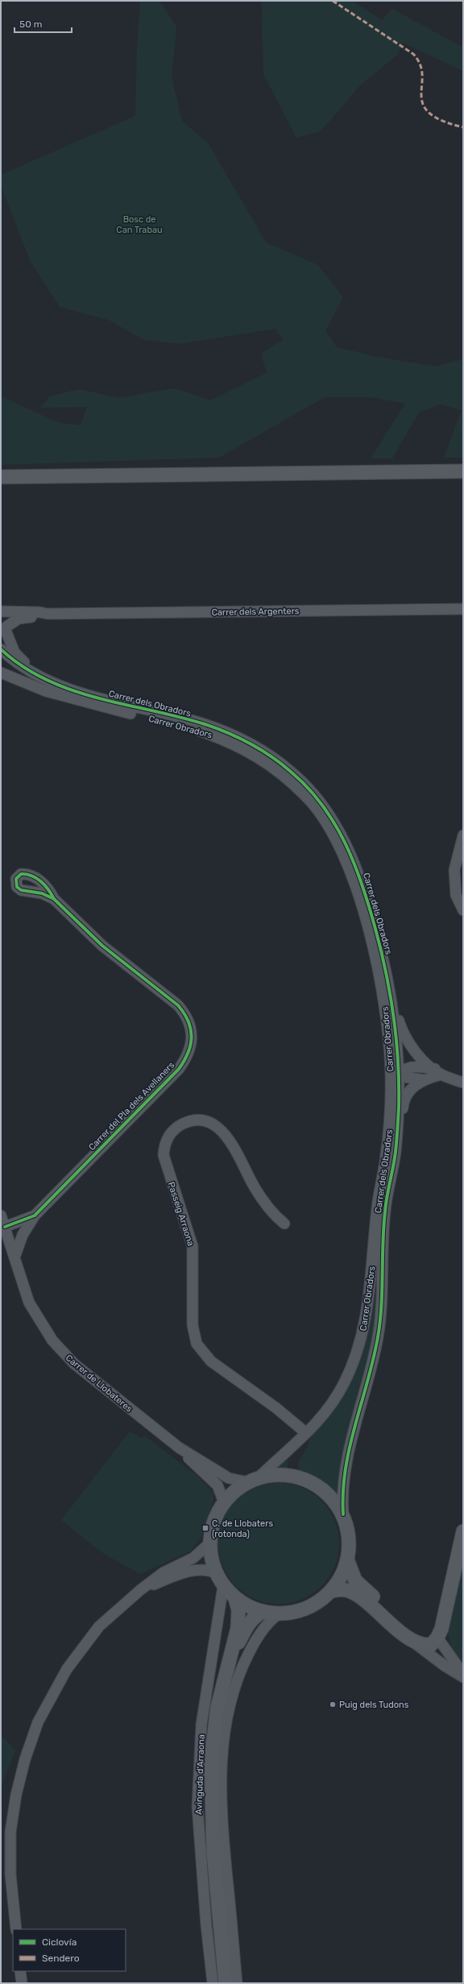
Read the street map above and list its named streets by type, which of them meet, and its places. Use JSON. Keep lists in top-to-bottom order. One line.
{"streets":{"main road":["Avinguda d'Arraona"],"street":["Carrer dels Argenters","Carrer dels Obradors","Carrer Obradors","Carrer del Pla dels Avellaners","Passeig Arraona","Carrer de Llobateres"]},"crossings":[["Carrer dels Argenters","Carrer dels Obradors"],["Carrer dels Obradors","Carrer Obradors"],["Carrer Obradors","Passeig Arraona"],["Carrer Obradors","Carrer de Llobateres"],["Carrer del Pla dels Avellaners","Carrer de Llobateres"]],"parks":["Bosc de Can Trabau"],"places":{"transit":["C. de Llobaters (rotonda)"],"other":["Puig dels Tudons"]},"legend":["Ciclovía","Sendero"],"scale_bar":"50 m"}
